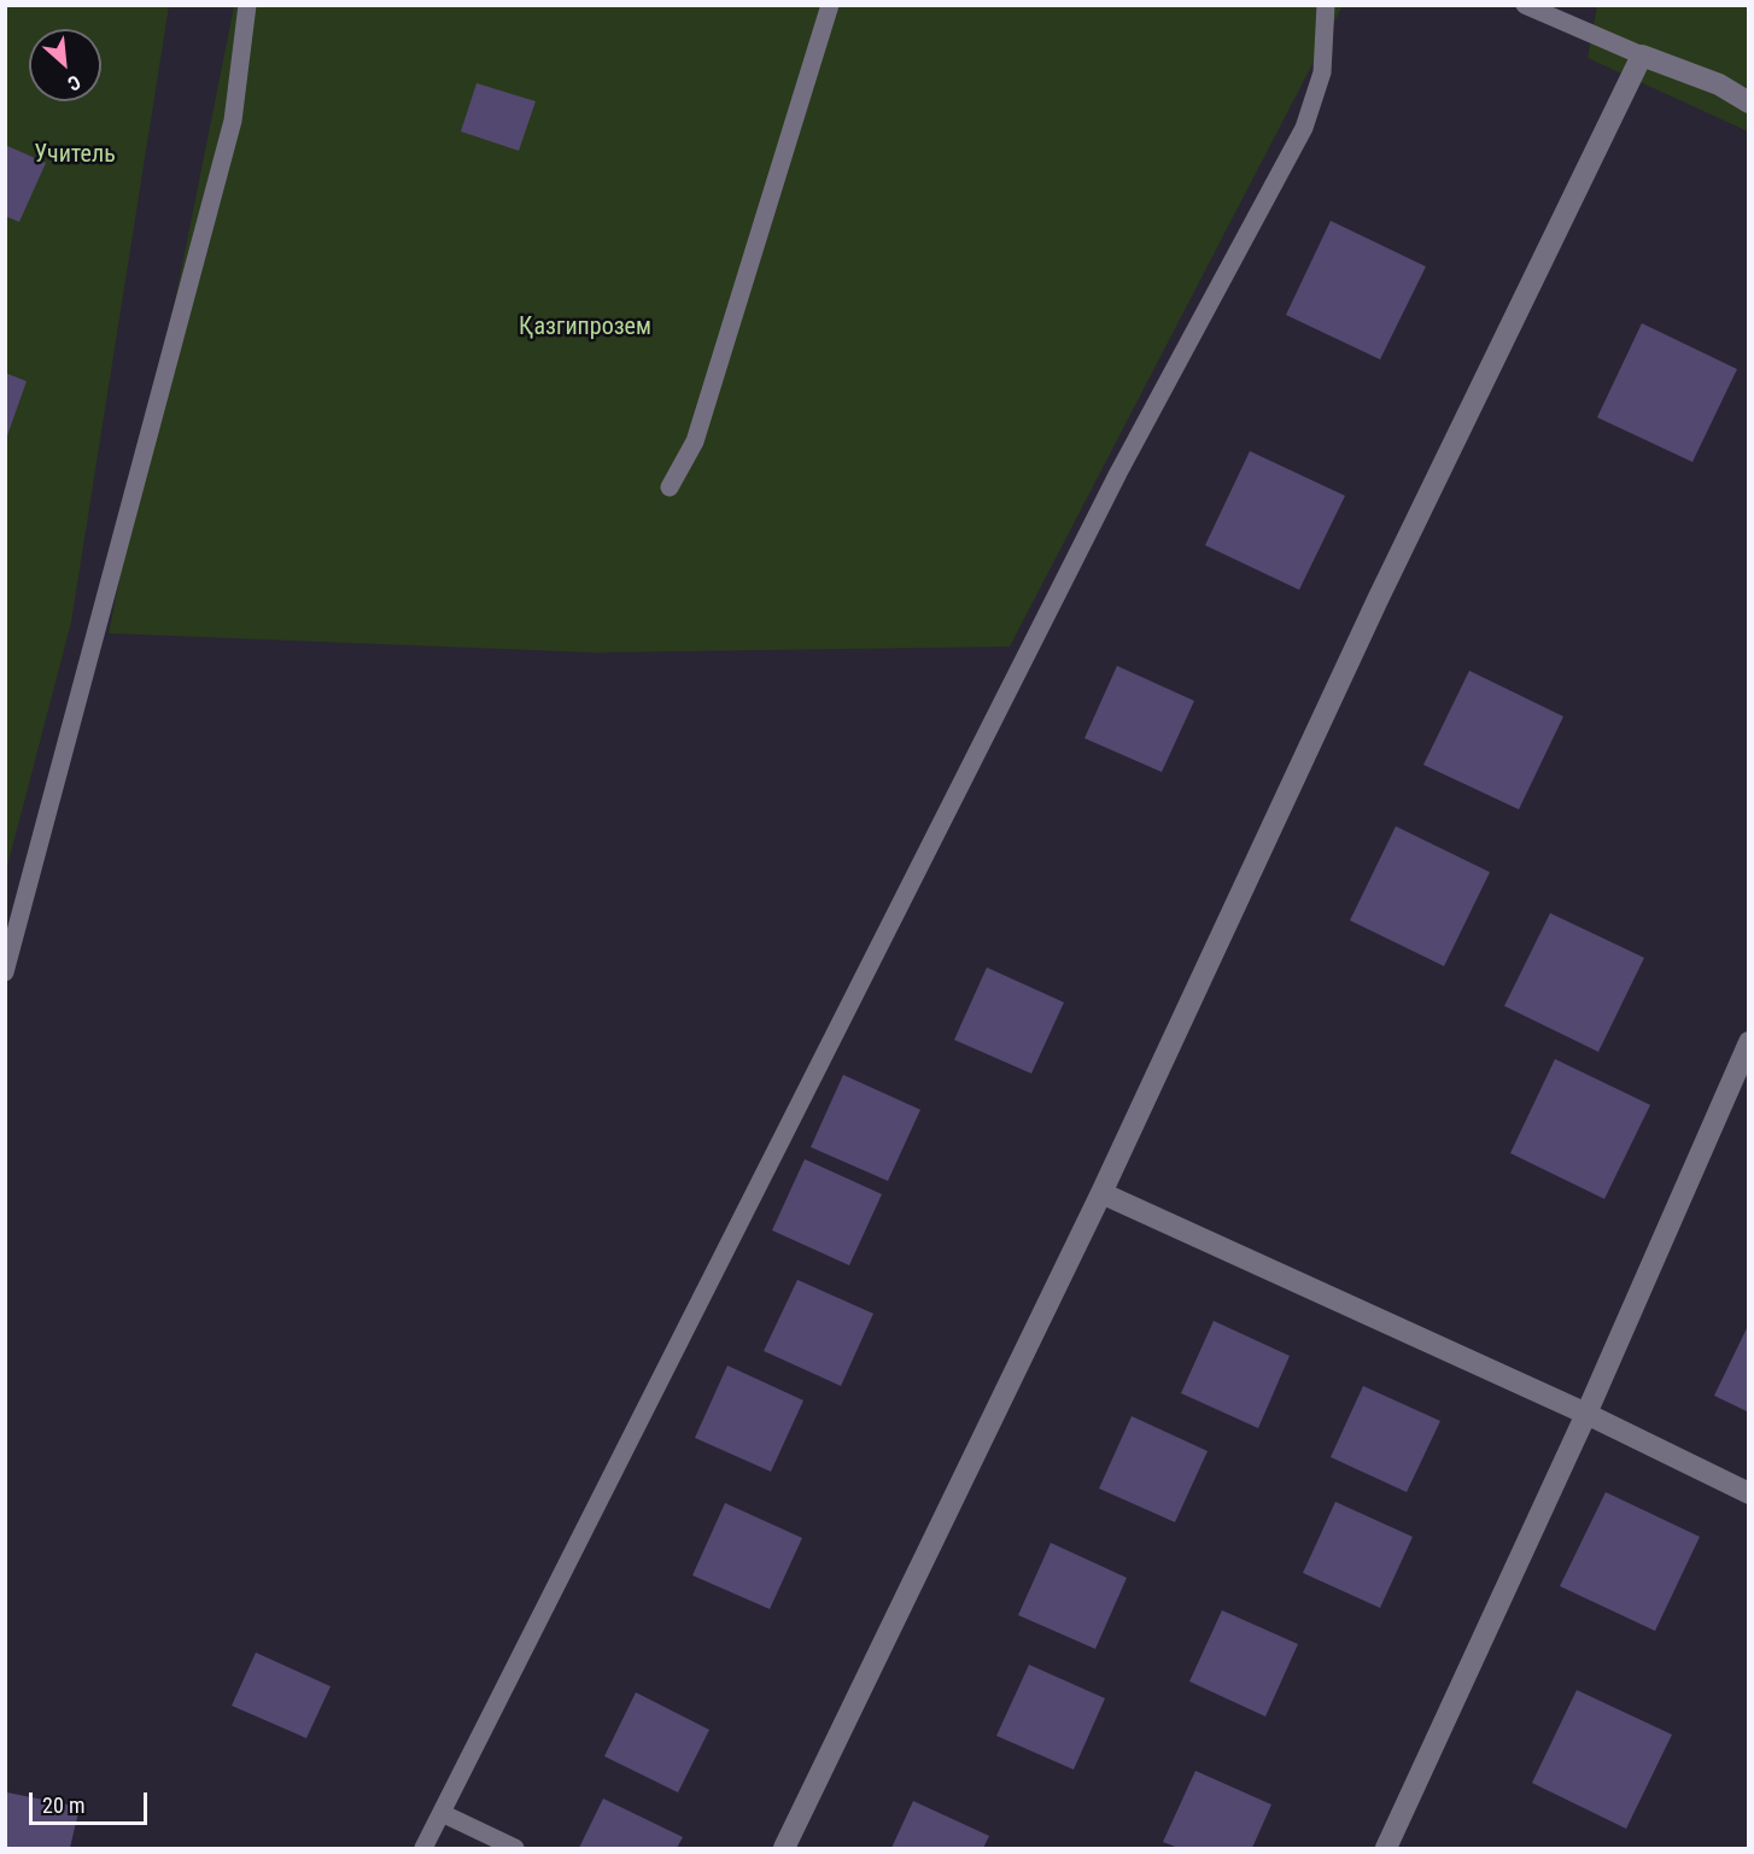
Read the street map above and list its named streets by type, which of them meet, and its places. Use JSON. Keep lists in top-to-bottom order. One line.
{"parks":["Учитель","Қазгипрозем"],"scale_bar":"20 m","north":"bottom right"}
